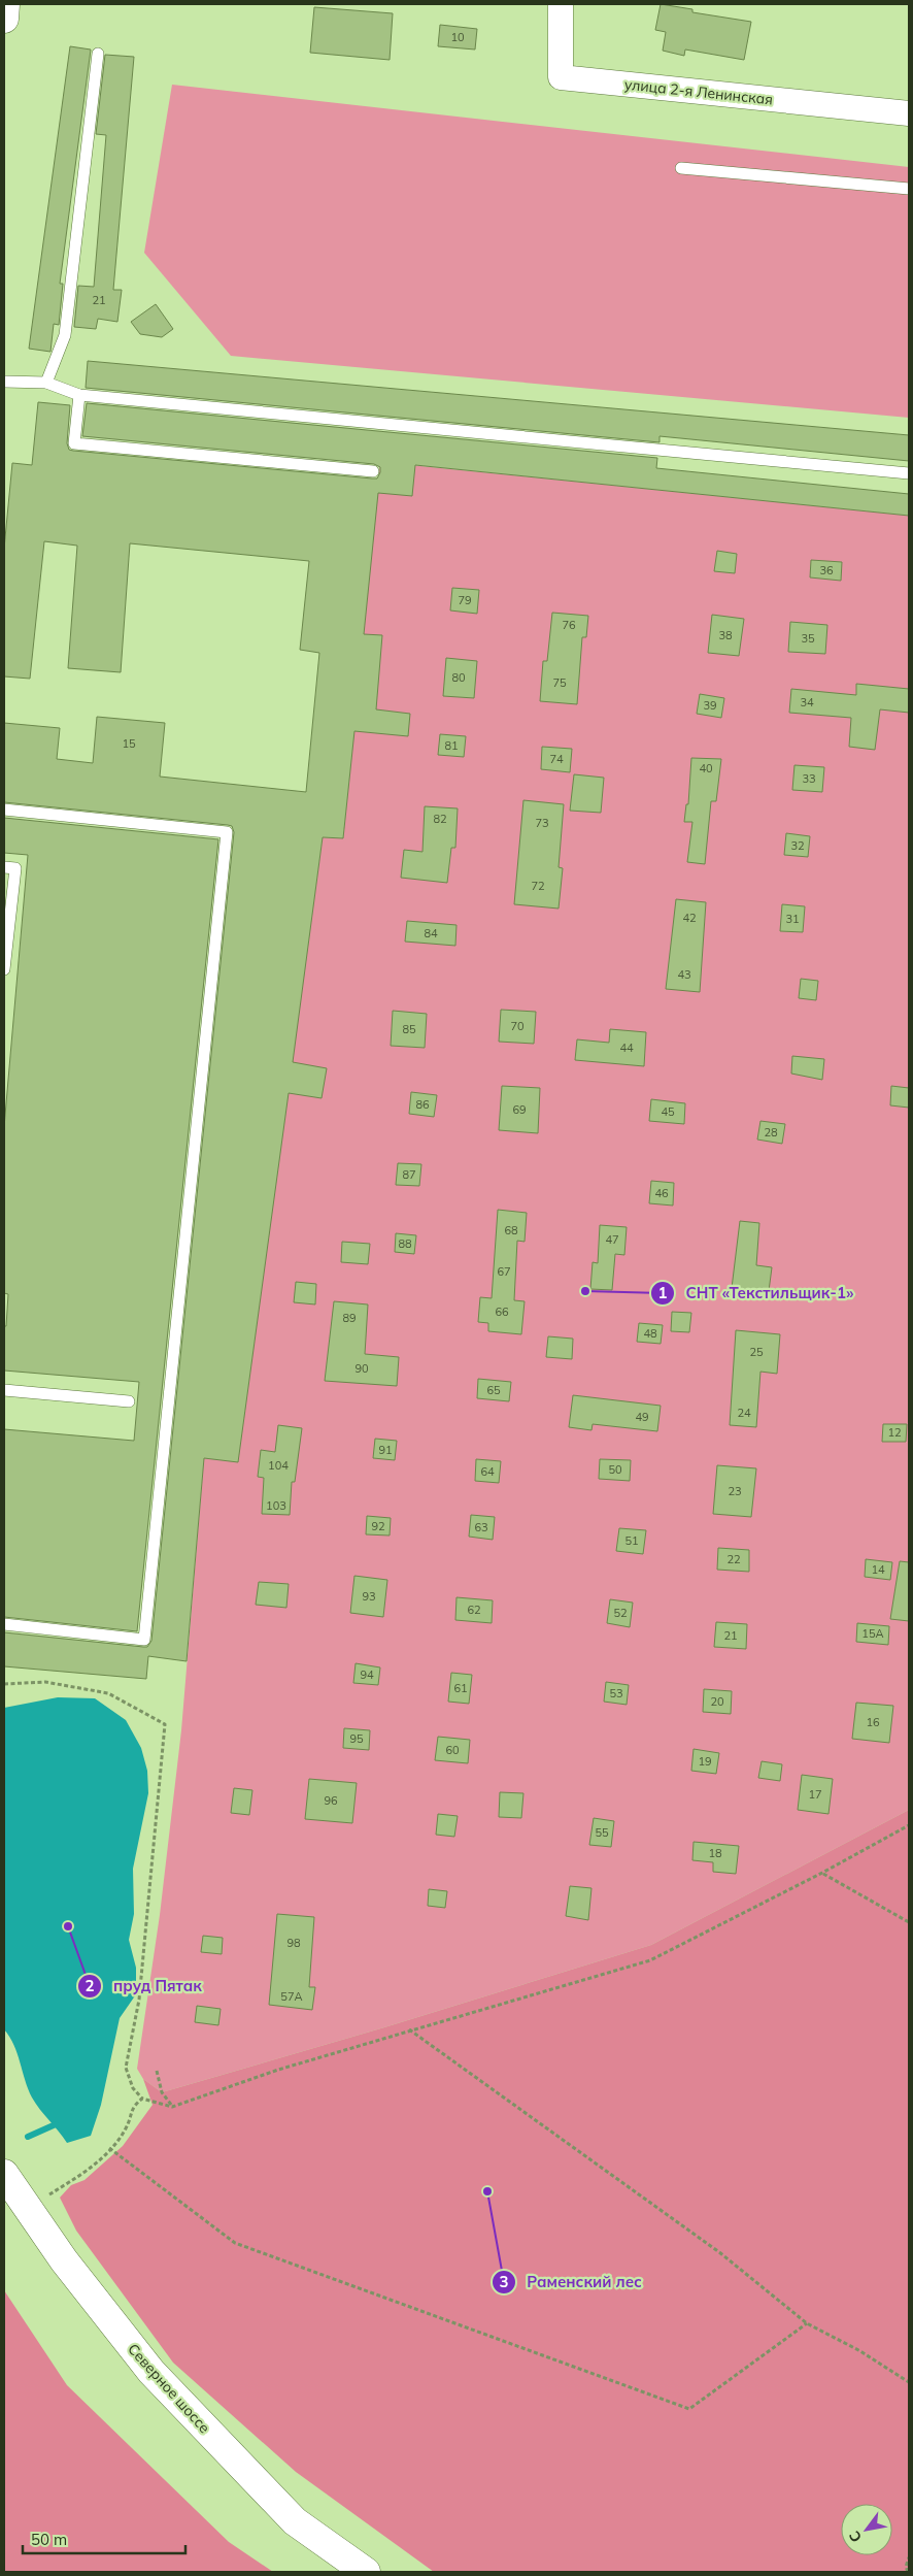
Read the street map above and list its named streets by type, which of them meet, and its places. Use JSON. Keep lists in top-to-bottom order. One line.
{"streets":{"main road":["Северное шоссе"],"street":["улица 2-я Ленинская"]},"places":["СНТ «Текстильщик-1»","пруд Пятак","Раменский лес"],"house_numbers":["10","21","36","79","76","38","35","80","75","34","39","15","81","74","40","33","82","73","32","72","42","31","84","43","70","85","44","86","69","45","28","87","46","68","47","88","67","66","89","48","25","90","65","24","49","12","91","104","50","64","23","103","92","63","51","22","14","93","62","52","15А","21","94","61","53","20","16","95","60","19","17","96","55","18","98","57А"],"scale_bar":"50 m","north":"bottom left"}
